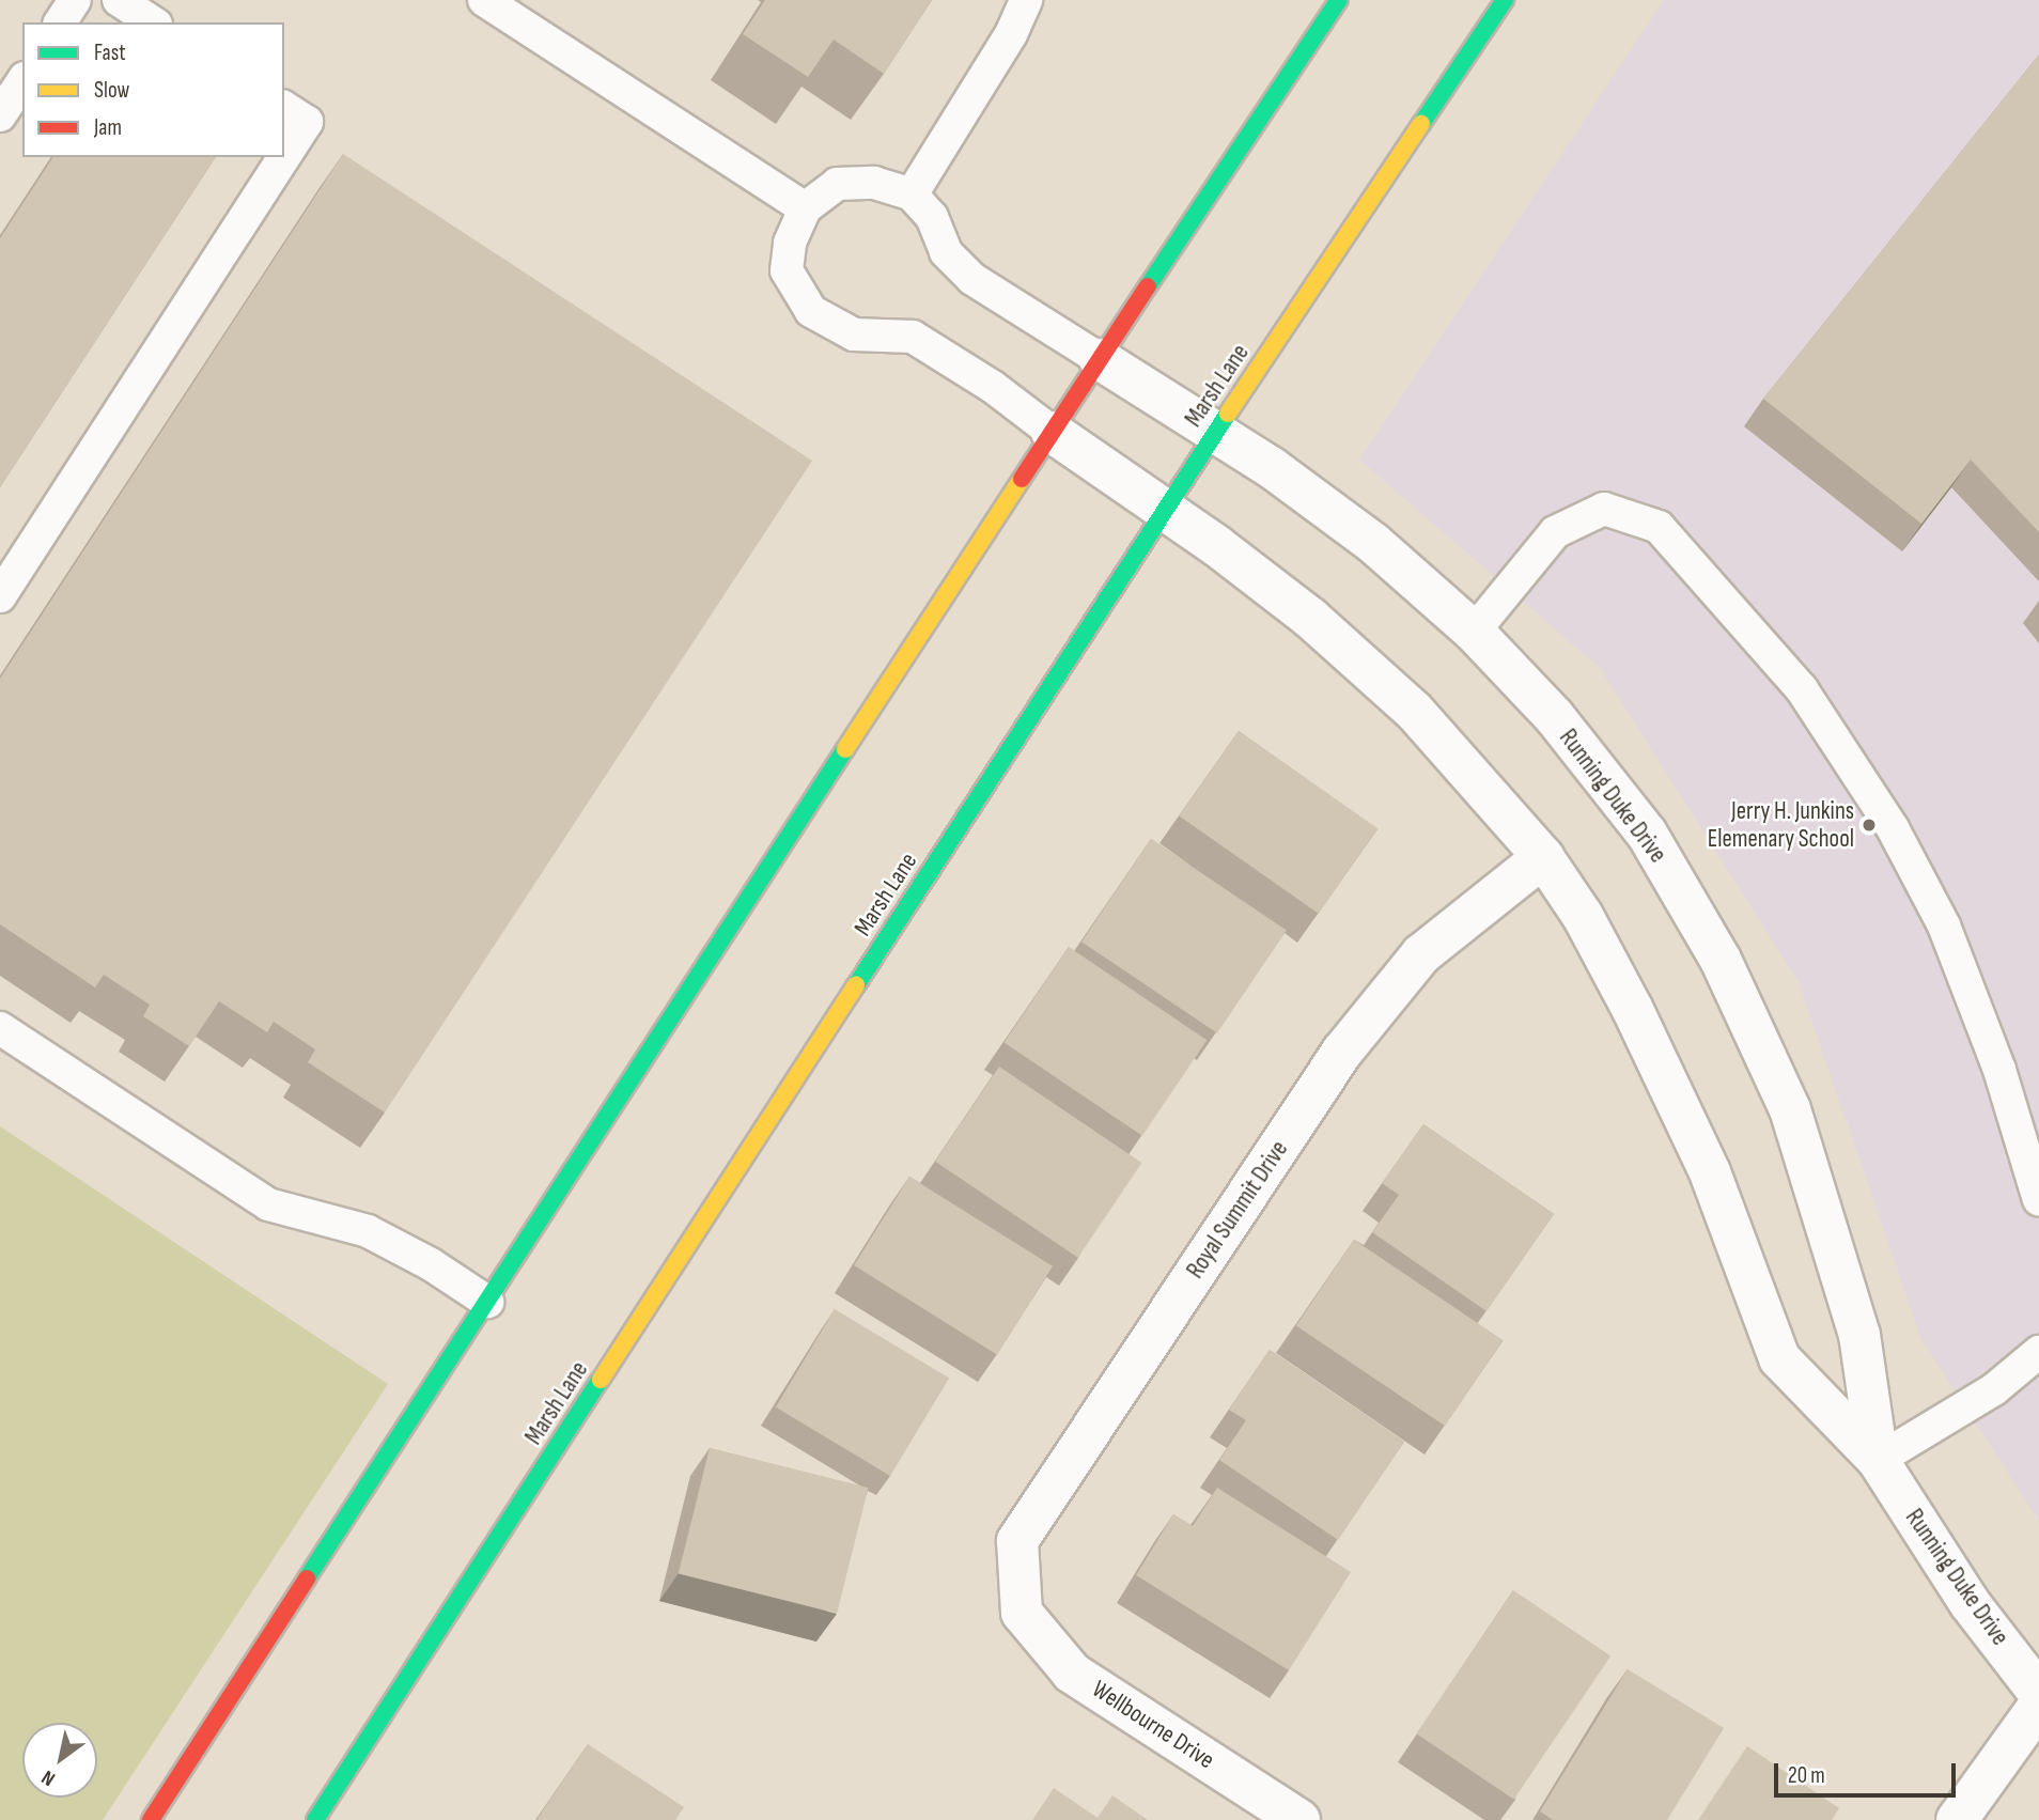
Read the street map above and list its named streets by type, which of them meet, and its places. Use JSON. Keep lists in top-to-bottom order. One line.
{"streets":{"main road":["Marsh Lane"],"street":["Running Duke Drive","Royal Summit Drive","Wellbourne Drive"]},"crossings":[["Marsh Lane","Running Duke Drive"],["Running Duke Drive","Royal Summit Drive"],["Royal Summit Drive","Wellbourne Drive"]],"places":["Jerry H. Junkins Elemenary School"],"legend":["Fast","Slow","Jam"],"scale_bar":"20 m","north":"bottom left"}
